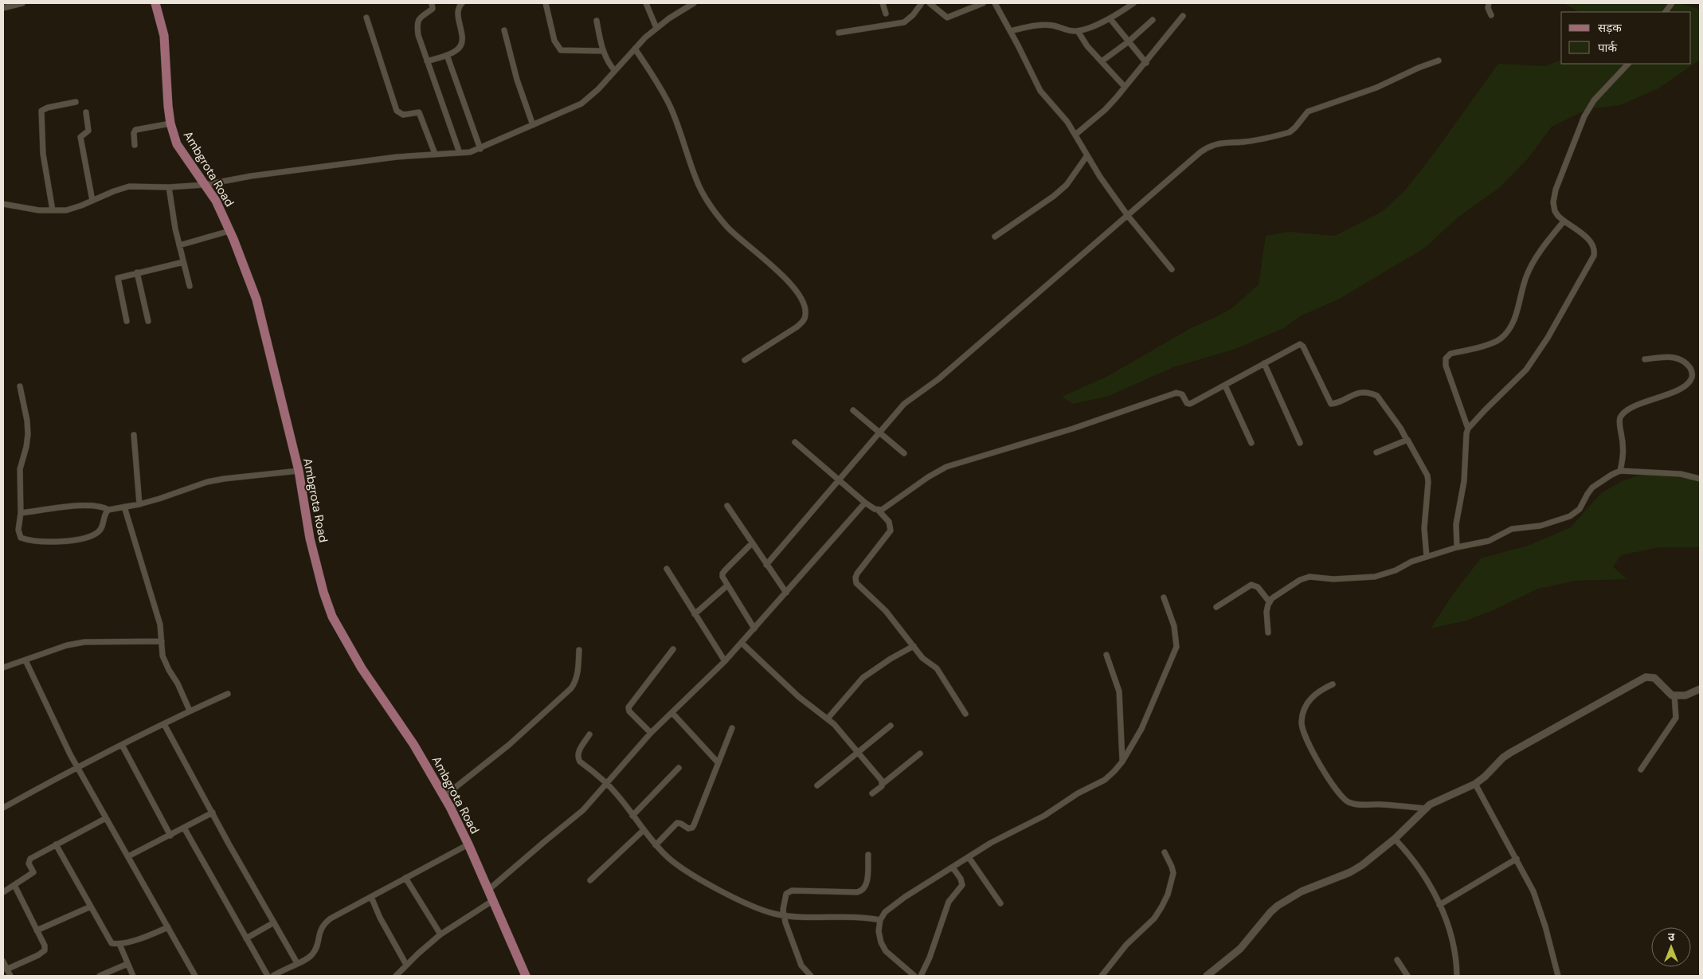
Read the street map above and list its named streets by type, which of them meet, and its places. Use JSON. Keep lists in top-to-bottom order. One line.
{"streets":{"main road":["Ambgrota Road"]},"legend":["सड़क","पार्क"],"north":"top"}
